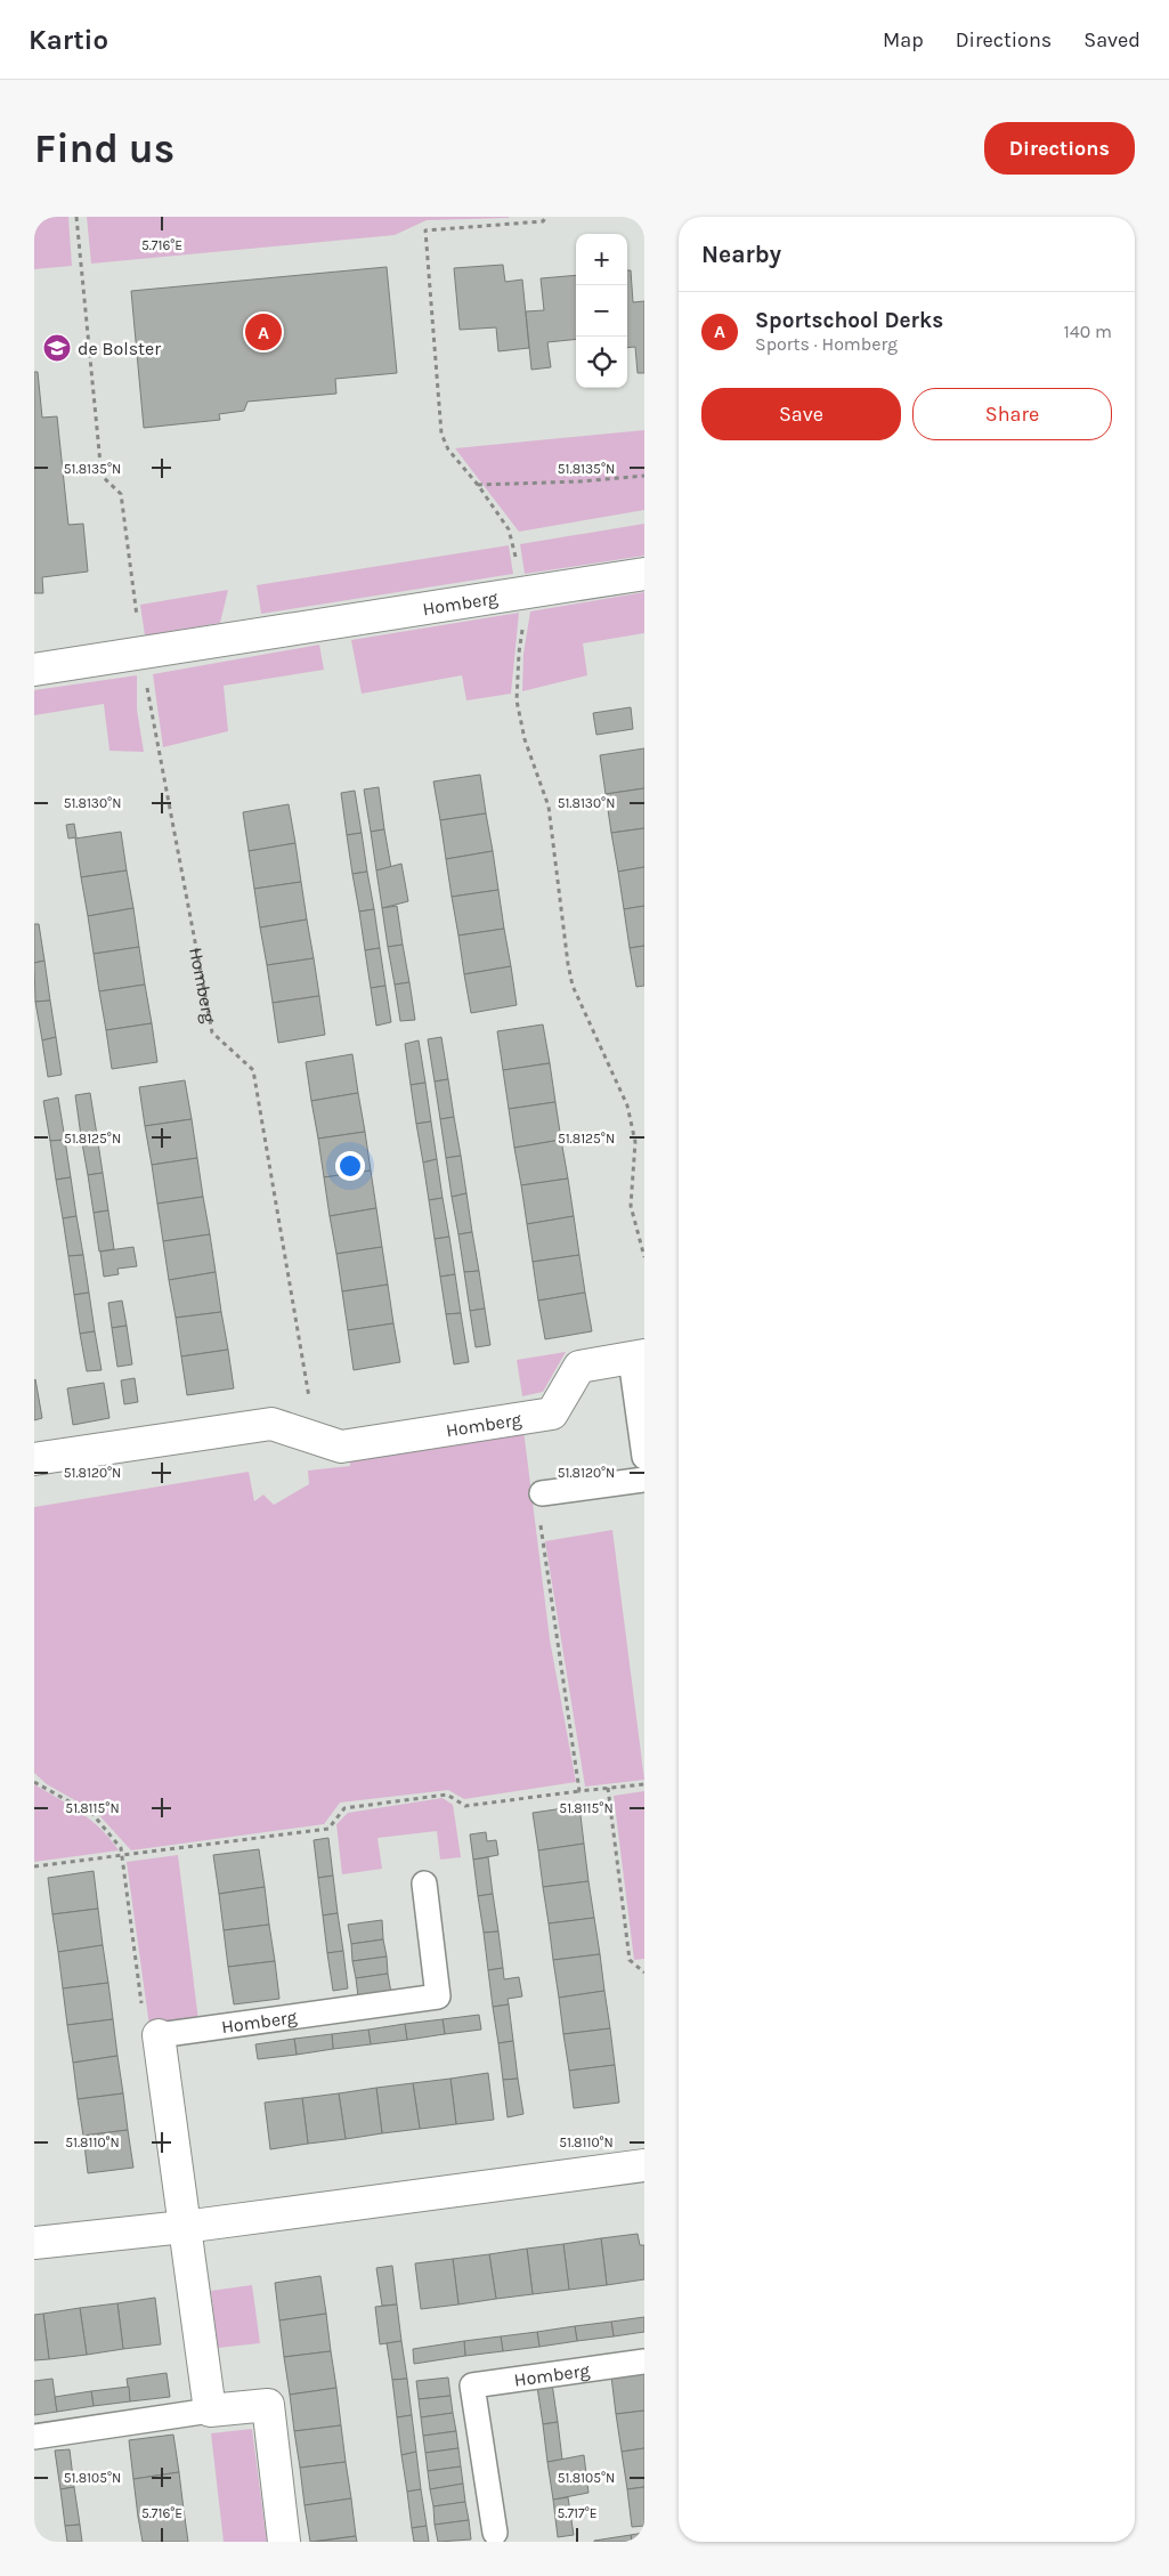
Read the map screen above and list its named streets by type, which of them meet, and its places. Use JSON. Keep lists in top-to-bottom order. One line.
{"streets":{"street":["Homberg"]},"places":{"school or university":["de Bolster"]},"page":{"header":"Kartio","nav":["Map","Directions","Saved"],"buttons":["Directions",["Save","Share"]],"title":"Find us","heading":"Nearby","map_buttons":["+","−"],"list":[{"mark":"A","name":"Sportschool Derks","note":"Sports · Homberg","value":"140 m"}],"pins":"A"},"coordinates":["5.716°E","51.8135°N","51.8130°N","51.8125°N","51.8120°N","51.8115°N","51.8110°N","51.8105°N","5.717°E"]}
